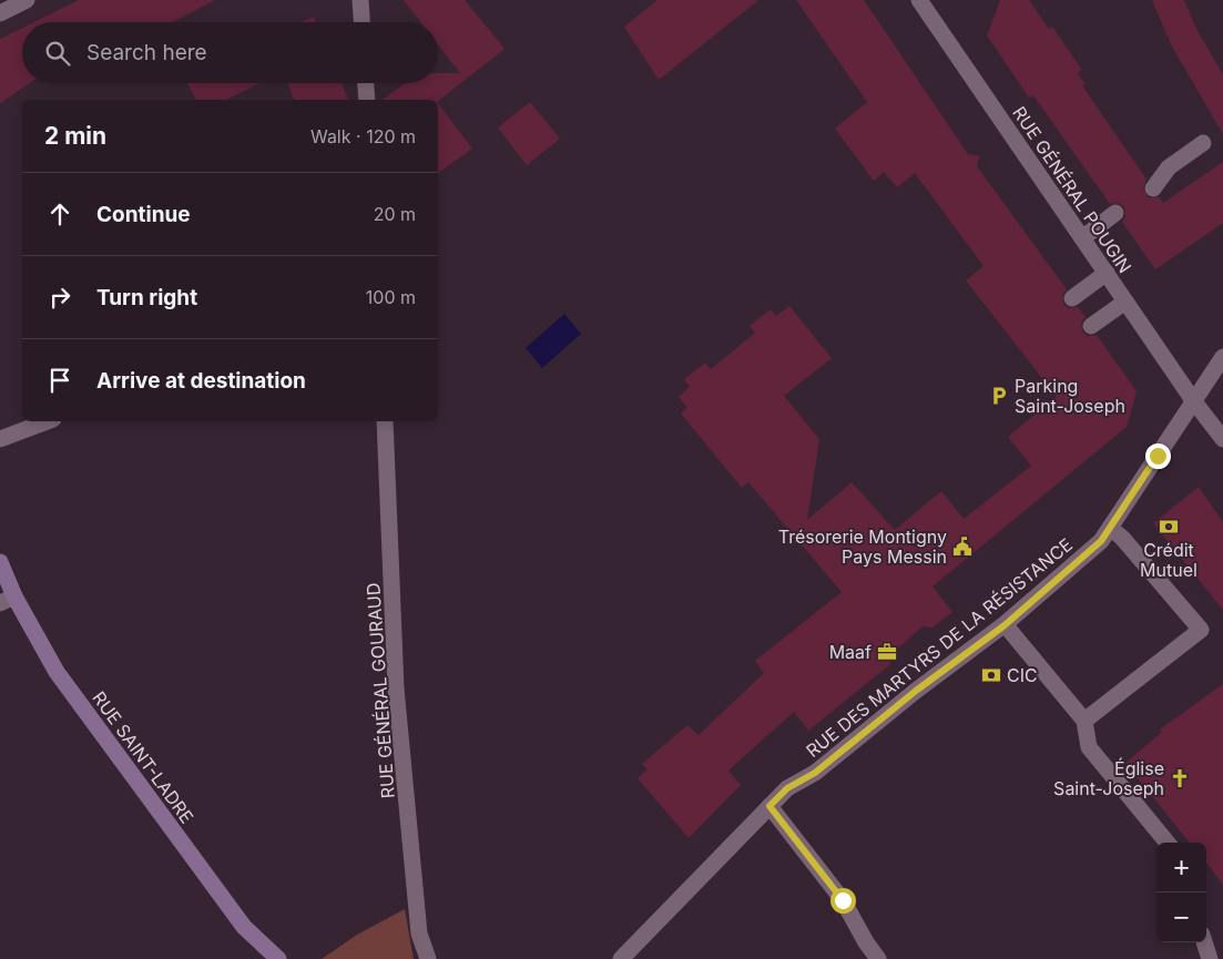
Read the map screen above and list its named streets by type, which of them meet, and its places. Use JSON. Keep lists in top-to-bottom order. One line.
{"streets":{"street":["RUE GÉNÉRAL POUGIN","RUE DES MARTYRS DE LA RÉSISTANCE","RUE GÉNÉRAL GOURAUD","RUE SAINT-LADRE"]},"crossings":[["RUE GÉNÉRAL POUGIN","RUE DES MARTYRS DE LA RÉSISTANCE"]],"places":{"parking":["Parking Saint-Joseph"],"bank":["Crédit Mutuel","CIC"],"public building":["Trésorerie Montigny Pays Messin"],"office":["Maaf"],"church":["Église Saint-Joseph"]},"page":{"search":"Search here","heading":["2 min","Walk · 120 m"],"list":[["Continue","20 m"],["Turn right","100 m"],"Arrive at destination"],"map_buttons":["+","−"]}}
